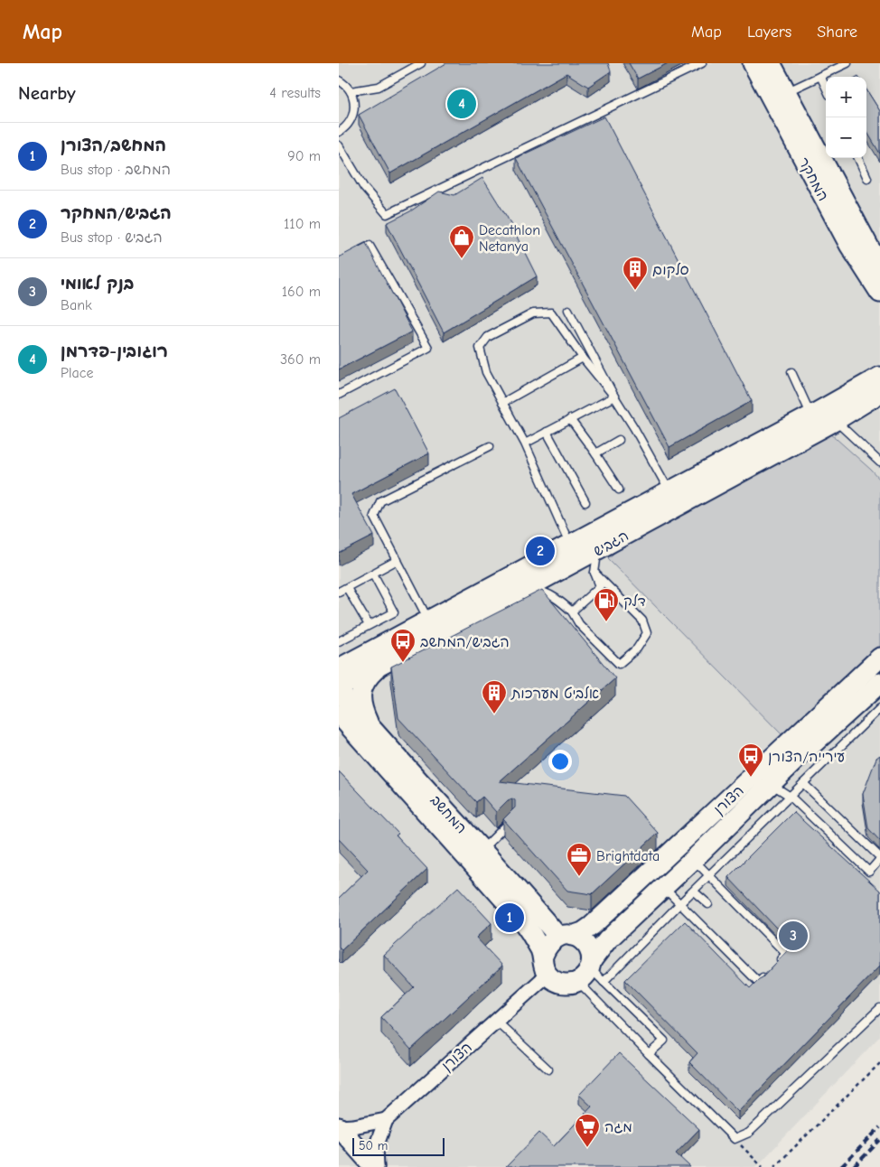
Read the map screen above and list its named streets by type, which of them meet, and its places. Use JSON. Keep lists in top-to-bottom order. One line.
{"streets":{"street":["המחקר","הגביש","הצורן","המחשב"]},"crossings":[["הגביש","המחשב"],["הצורן","המחשב"]],"places":{"shop":["Decathlon Netanya"],"building":["סלקום","אלביט מערכות"],"fuel station":["דלק"],"bus stop":["הגביש/המחשב","עירייה/הצורן"],"office":["Brightdata"],"supermarket":["מגה"]},"scale_bar":"50 m","page":{"header":"Map","nav":["Map","Layers","Share"],"heading":["Nearby","4 results"],"map_buttons":["+","−"],"pins":["4","2","1","3"],"list":[{"mark":"1","name":"המחשב/הצורן","note":"Bus stop · המחשב","value":"90 m"},{"mark":"2","name":"הגביש/המחקר","note":"Bus stop · הגביש","value":"110 m"},{"mark":"3","name":"בנק לאומי","note":"Bank","value":"160 m"},{"mark":"4","name":"רוגובין-פדרמן","note":"Place","value":"360 m"}],"scale":"50 m"}}
